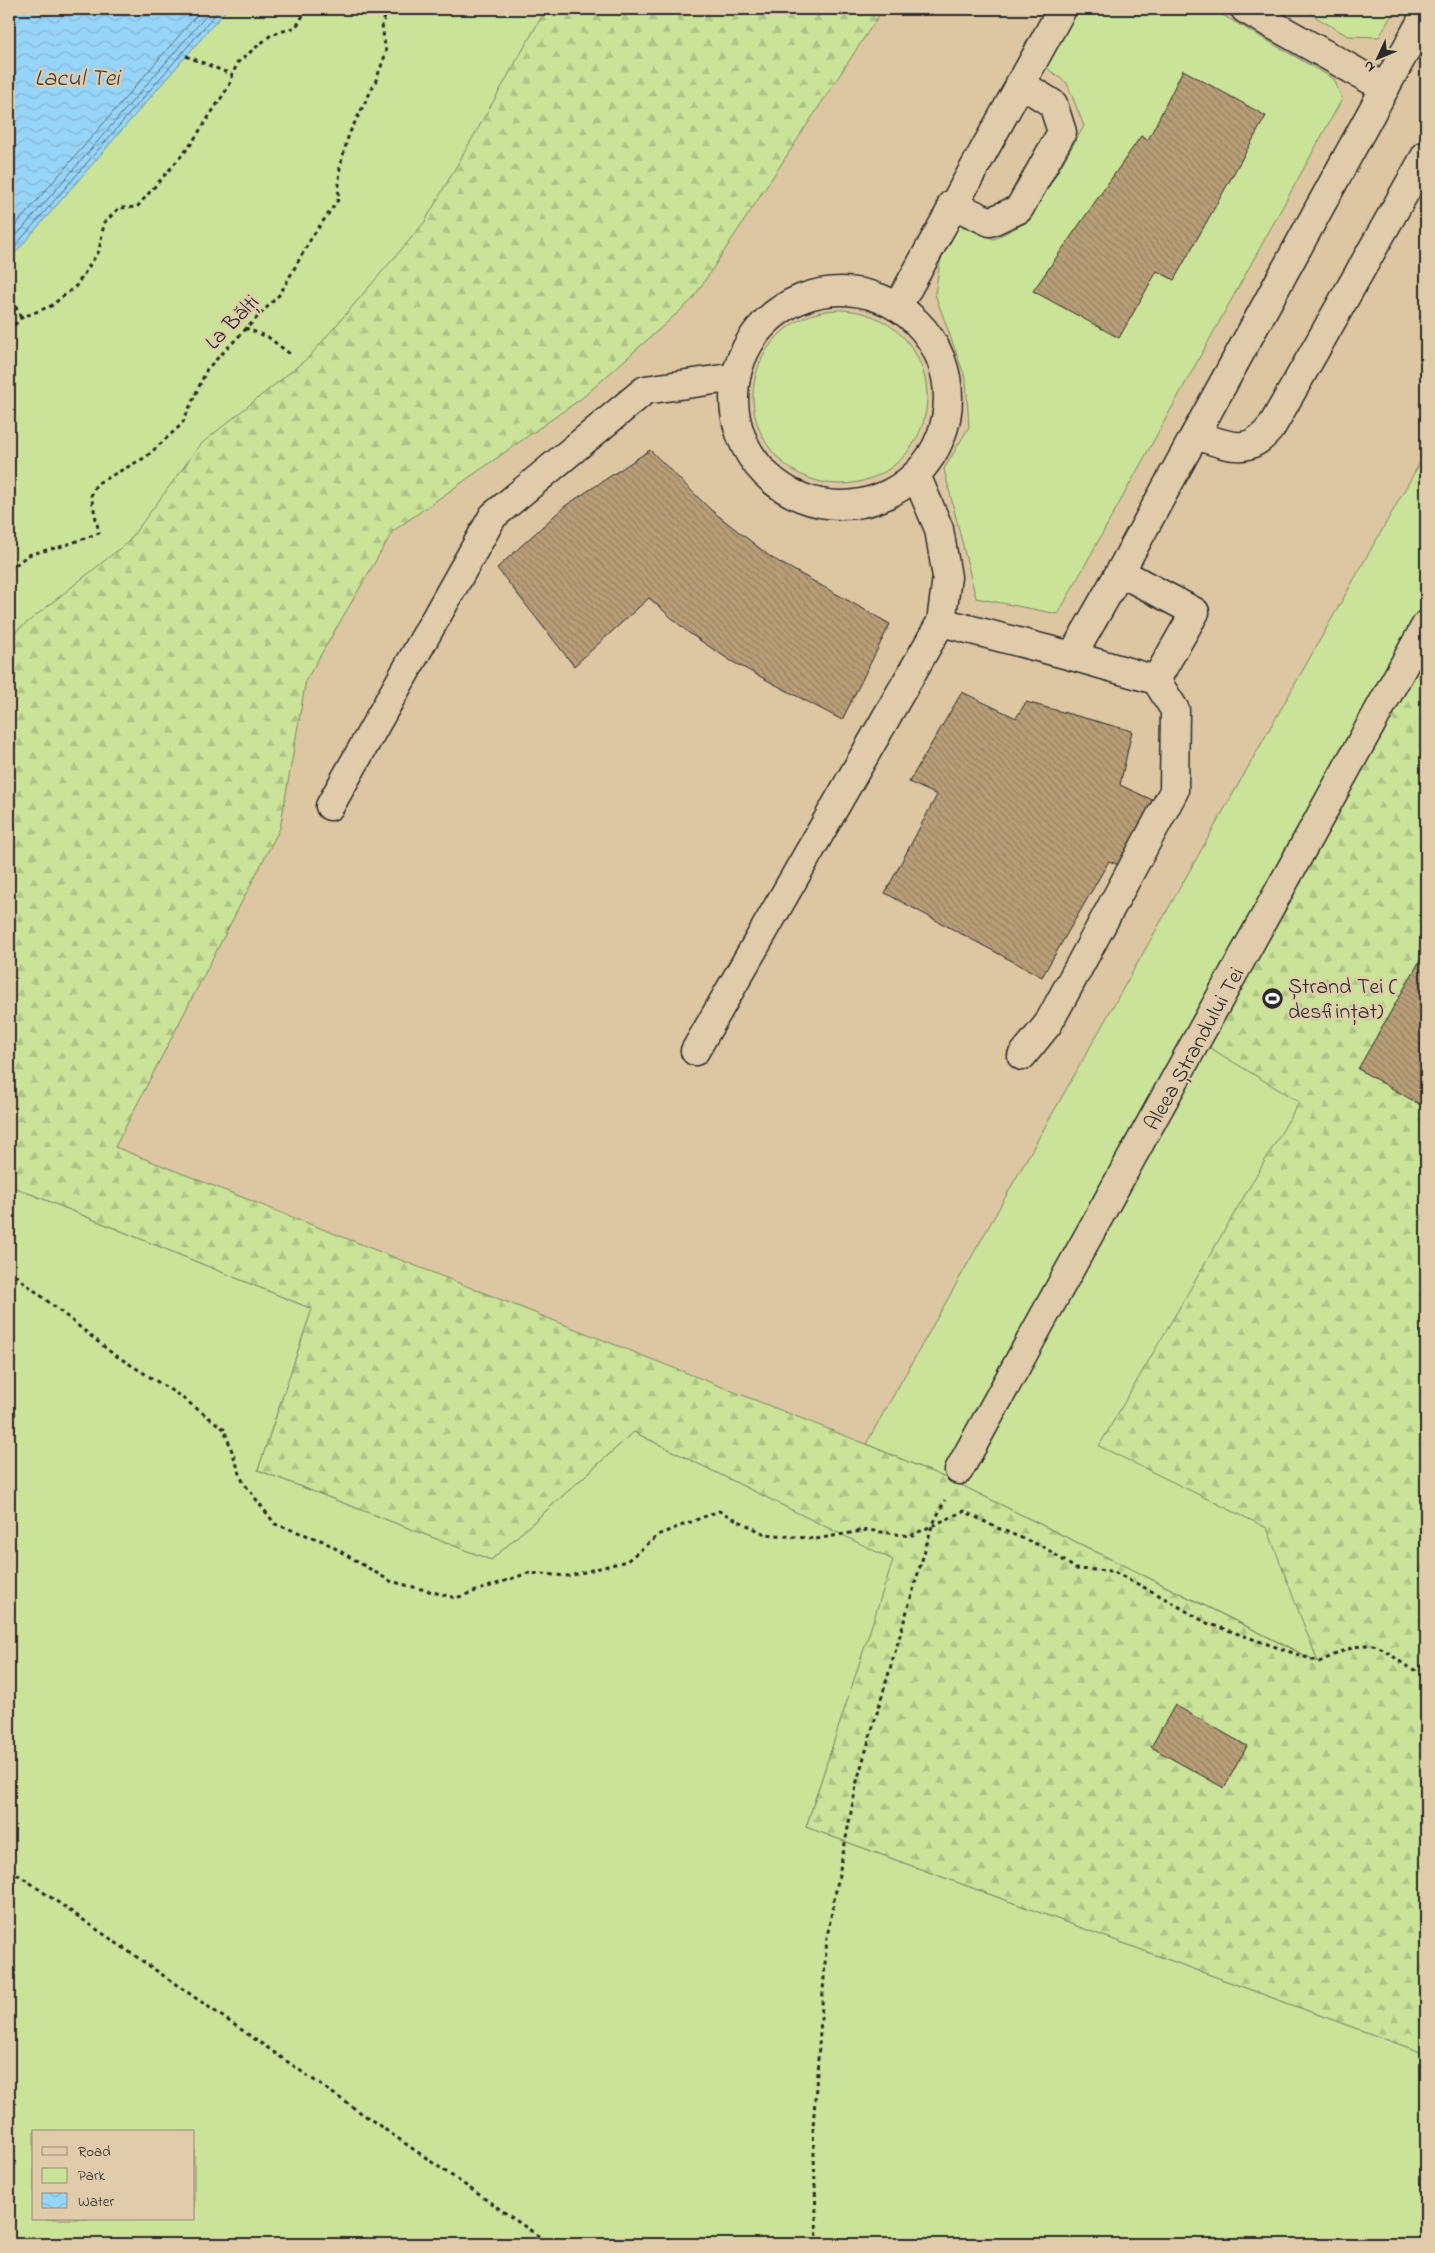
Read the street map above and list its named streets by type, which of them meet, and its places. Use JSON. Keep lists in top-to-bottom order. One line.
{"streets":{"street":["Aleea Ștrandului Tei"],"path":["La Bălți"]},"water":["Lacul Tei"],"places":{"sports":["Ștrand Tei ( desființat)"]},"legend":["Road","Park","Water"],"north":"bottom left"}
